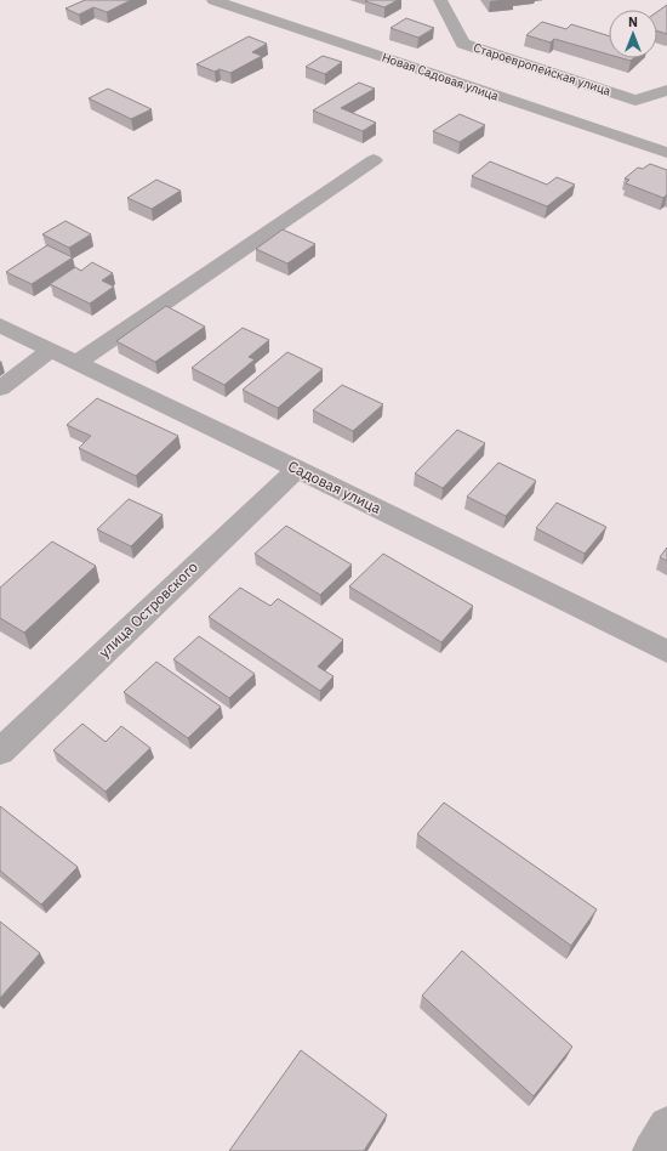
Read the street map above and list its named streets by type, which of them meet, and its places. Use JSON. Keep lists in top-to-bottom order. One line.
{"streets":{"street":["Староевропейская улица","Новая Садовая улица","Садовая улица","улица Островского"]},"crossings":[["Садовая улица","улица Островского"]],"north":"top"}
